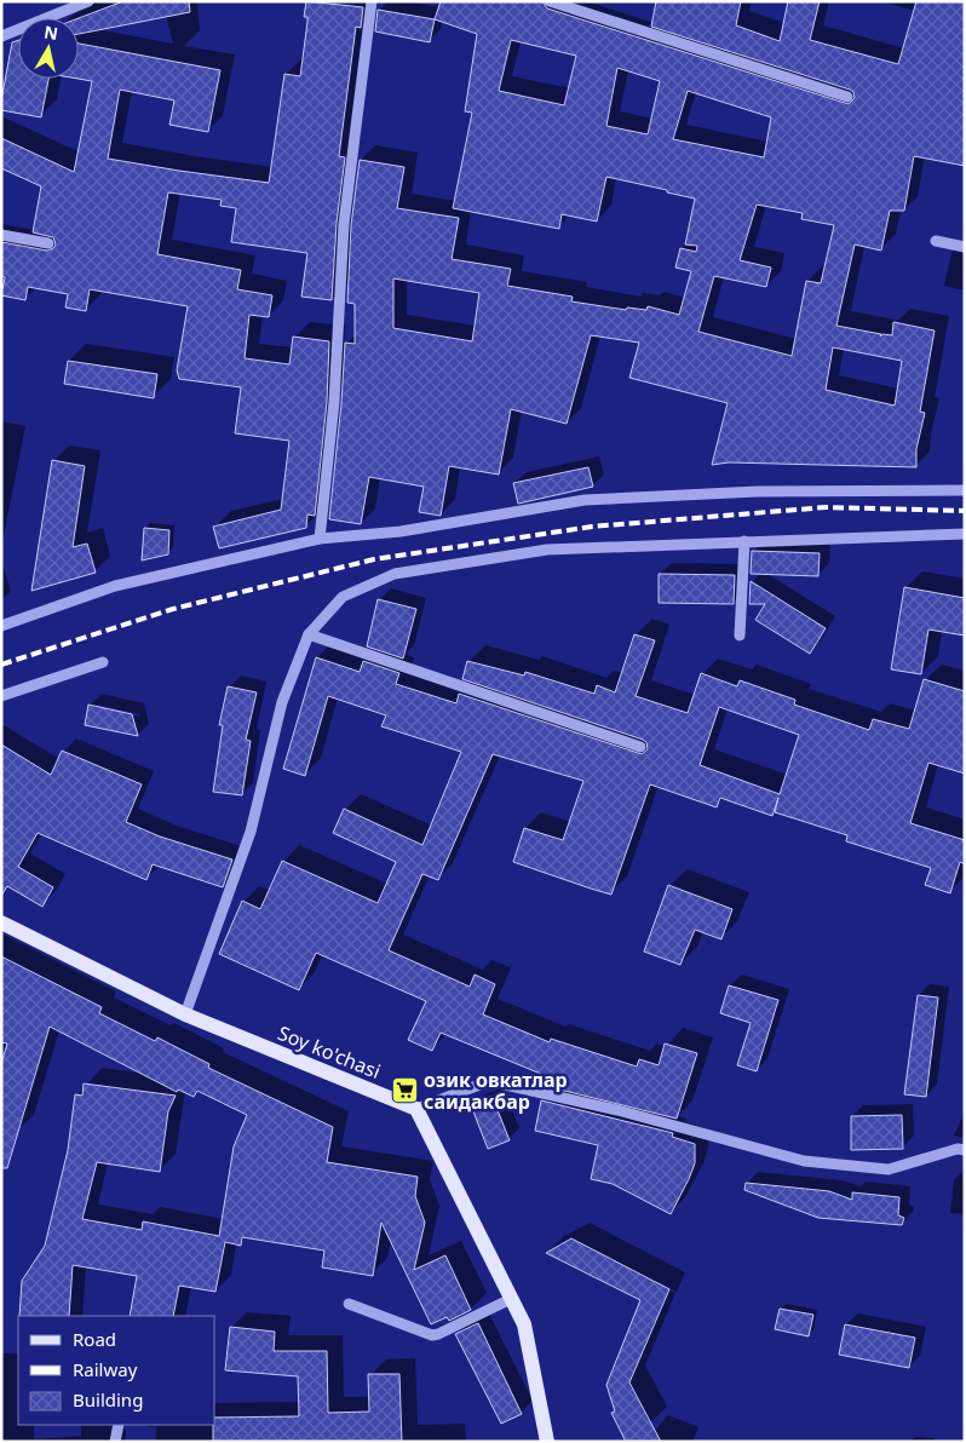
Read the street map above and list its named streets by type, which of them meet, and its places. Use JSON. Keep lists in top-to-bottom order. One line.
{"streets":{"main road":["Soy ko'chasi"]},"places":{"supermarket":["озик овкатлар саидакбар"]},"legend":["Road","Railway","Building"],"north":"top"}
